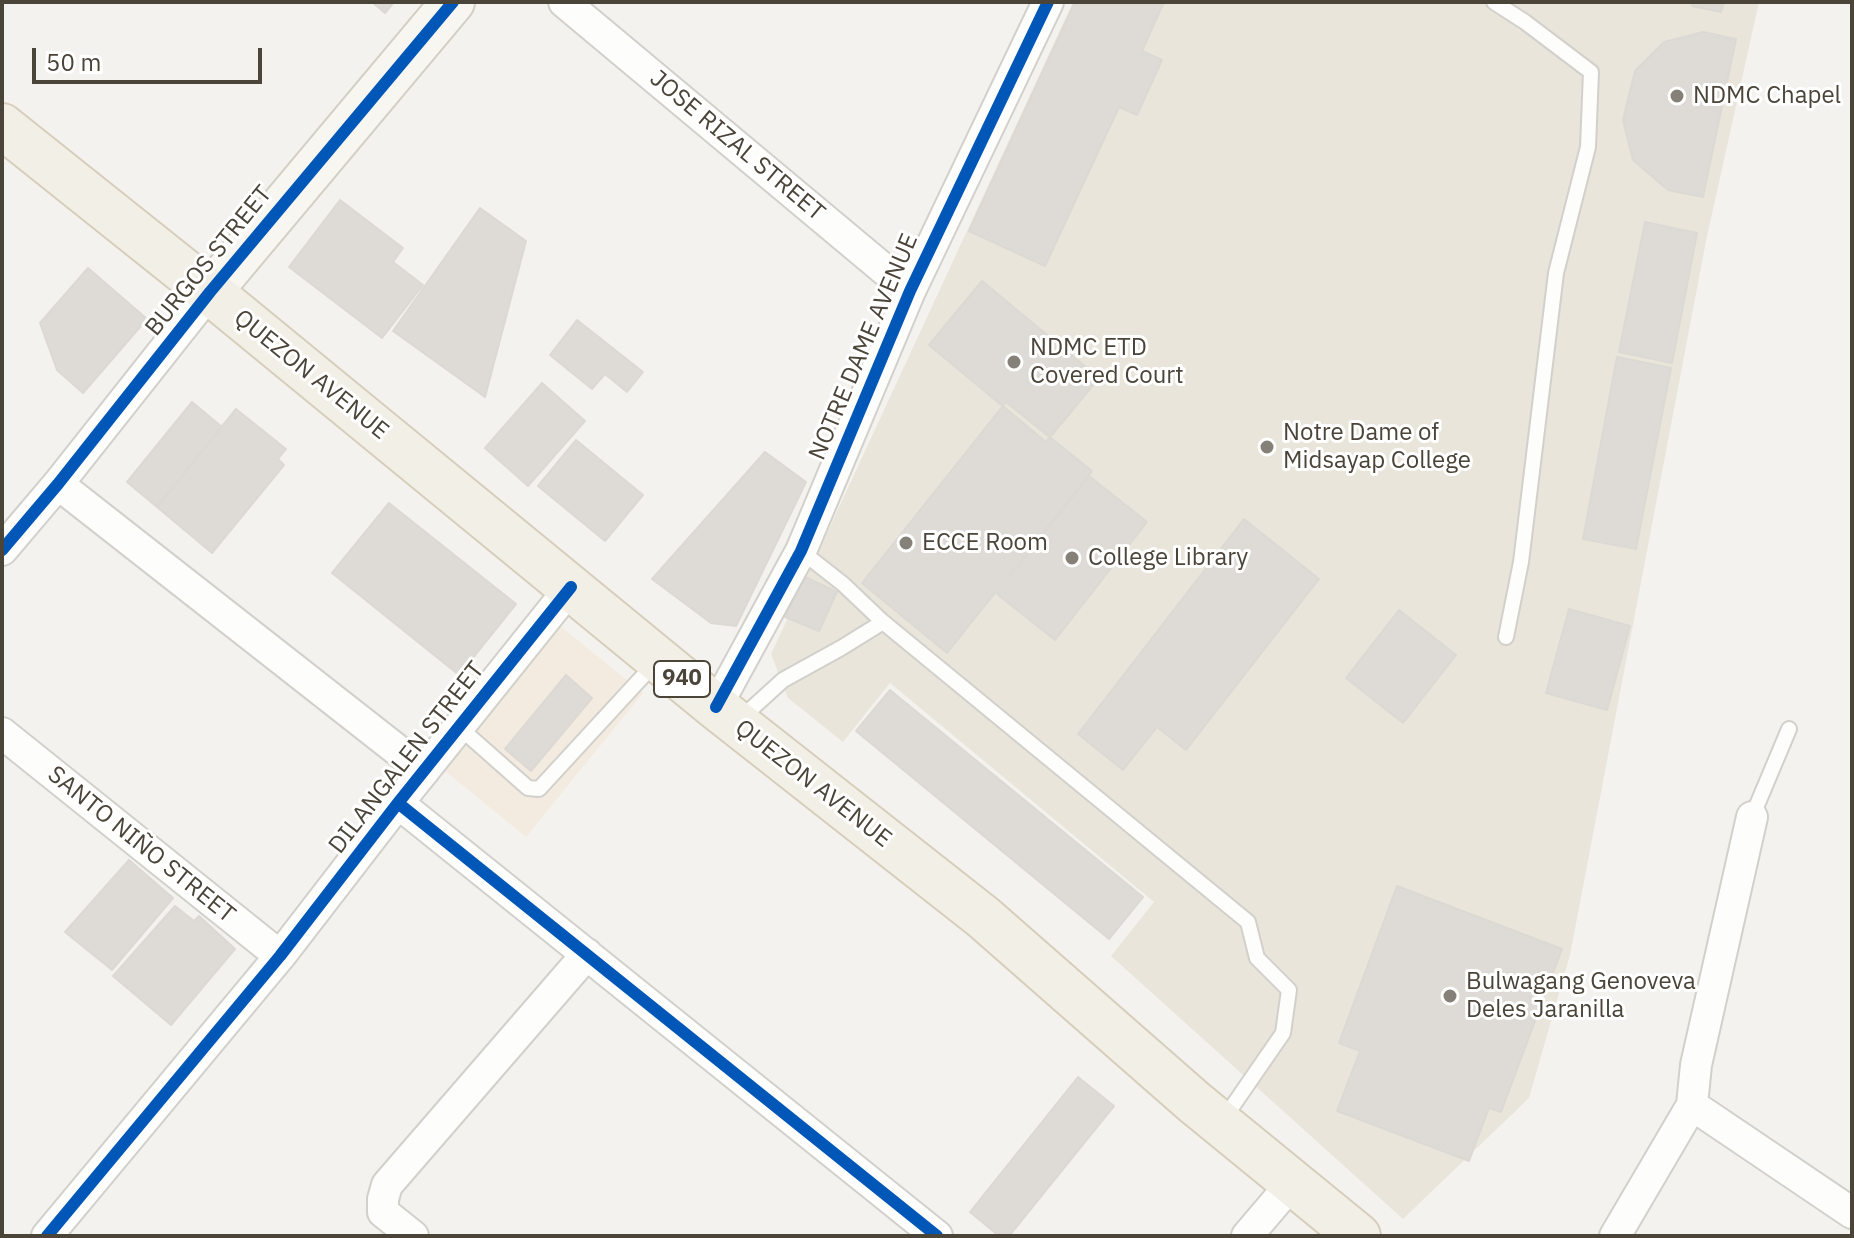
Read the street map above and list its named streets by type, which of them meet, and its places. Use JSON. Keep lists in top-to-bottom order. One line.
{"streets":{"main road":["QUEZON AVENUE","940"],"street":["JOSE RIZAL STREET","BURGOS STREET","NOTRE DAME AVENUE","DILANGALEN STREET","SANTO NIÑO STREET"]},"crossings":[["JOSE RIZAL STREET","NOTRE DAME AVENUE"],["BURGOS STREET","QUEZON AVENUE"],["NOTRE DAME AVENUE","QUEZON AVENUE"],["QUEZON AVENUE","DILANGALEN STREET"],["DILANGALEN STREET","SANTO NIÑO STREET"]],"places":["NDMC Chapel","NDMC ETD Covered Court","Notre Dame of Midsayap College","ECCE Room","College Library","Bulwagang Genoveva Deles Jaranilla"],"scale_bar":"50 m"}
